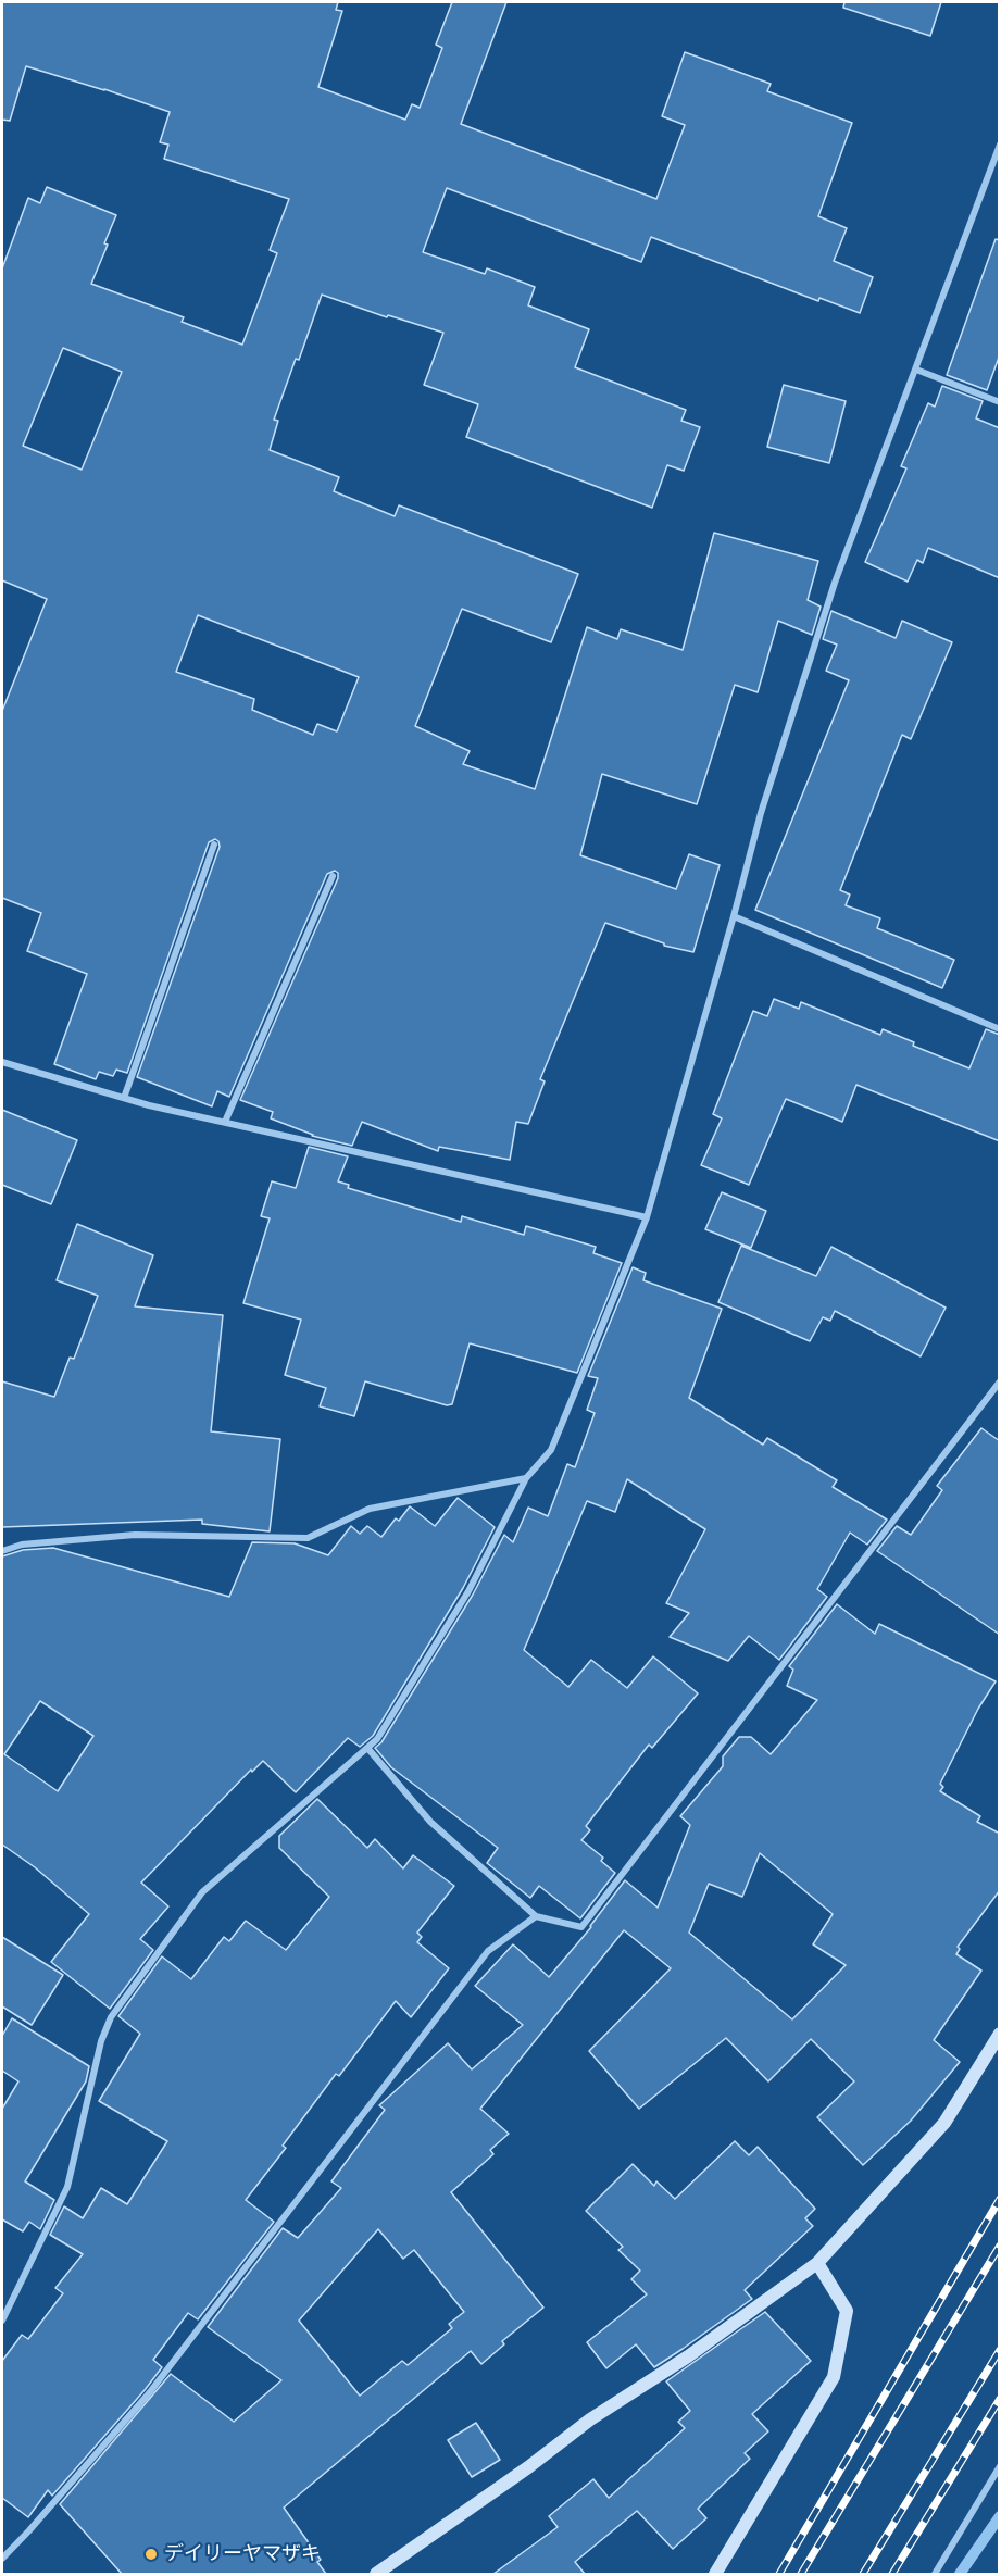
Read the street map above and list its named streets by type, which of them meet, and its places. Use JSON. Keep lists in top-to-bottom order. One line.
{"places":["デイリーヤマザキ"]}
